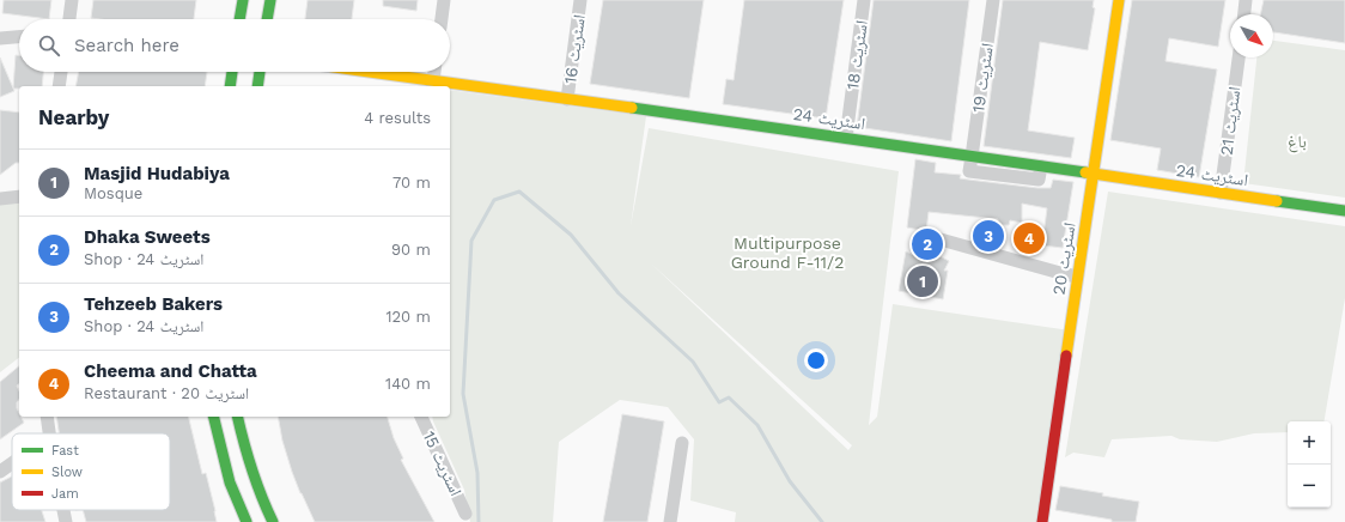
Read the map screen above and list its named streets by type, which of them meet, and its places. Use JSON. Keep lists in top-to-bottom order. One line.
{"streets":{"street":["اسٹریٹ 16","اسٹریٹ 18","اسٹریٹ 19","اسٹریٹ 24","اسٹریٹ 21","اسٹریٹ 20","اسٹریٹ 15"]},"crossings":[["اسٹریٹ 16","اسٹریٹ 24"],["اسٹریٹ 18","اسٹریٹ 24"],["اسٹریٹ 19","اسٹریٹ 24"],["اسٹریٹ 24","اسٹریٹ 21"],["اسٹریٹ 24","اسٹریٹ 20"]],"parks":["باغ","Multipurpose Ground F-11/2"],"legend":["Fast","Slow","Jam"],"north":"bottom right","page":{"search":"Search here","heading":["Nearby","4 results"],"list":[{"mark":"1","name":"Masjid Hudabiya","note":"Mosque","value":"70 m"},{"mark":"2","name":"Dhaka Sweets","note":"Shop · اسٹریٹ 24","value":"90 m"},{"mark":"3","name":"Tehzeeb Bakers","note":"Shop · اسٹریٹ 24","value":"120 m"},{"mark":"4","name":"Cheema and Chatta","note":"Restaurant · اسٹریٹ 20","value":"140 m"}],"pins":["3","4","2","1"],"map_buttons":["+","−"]}}
